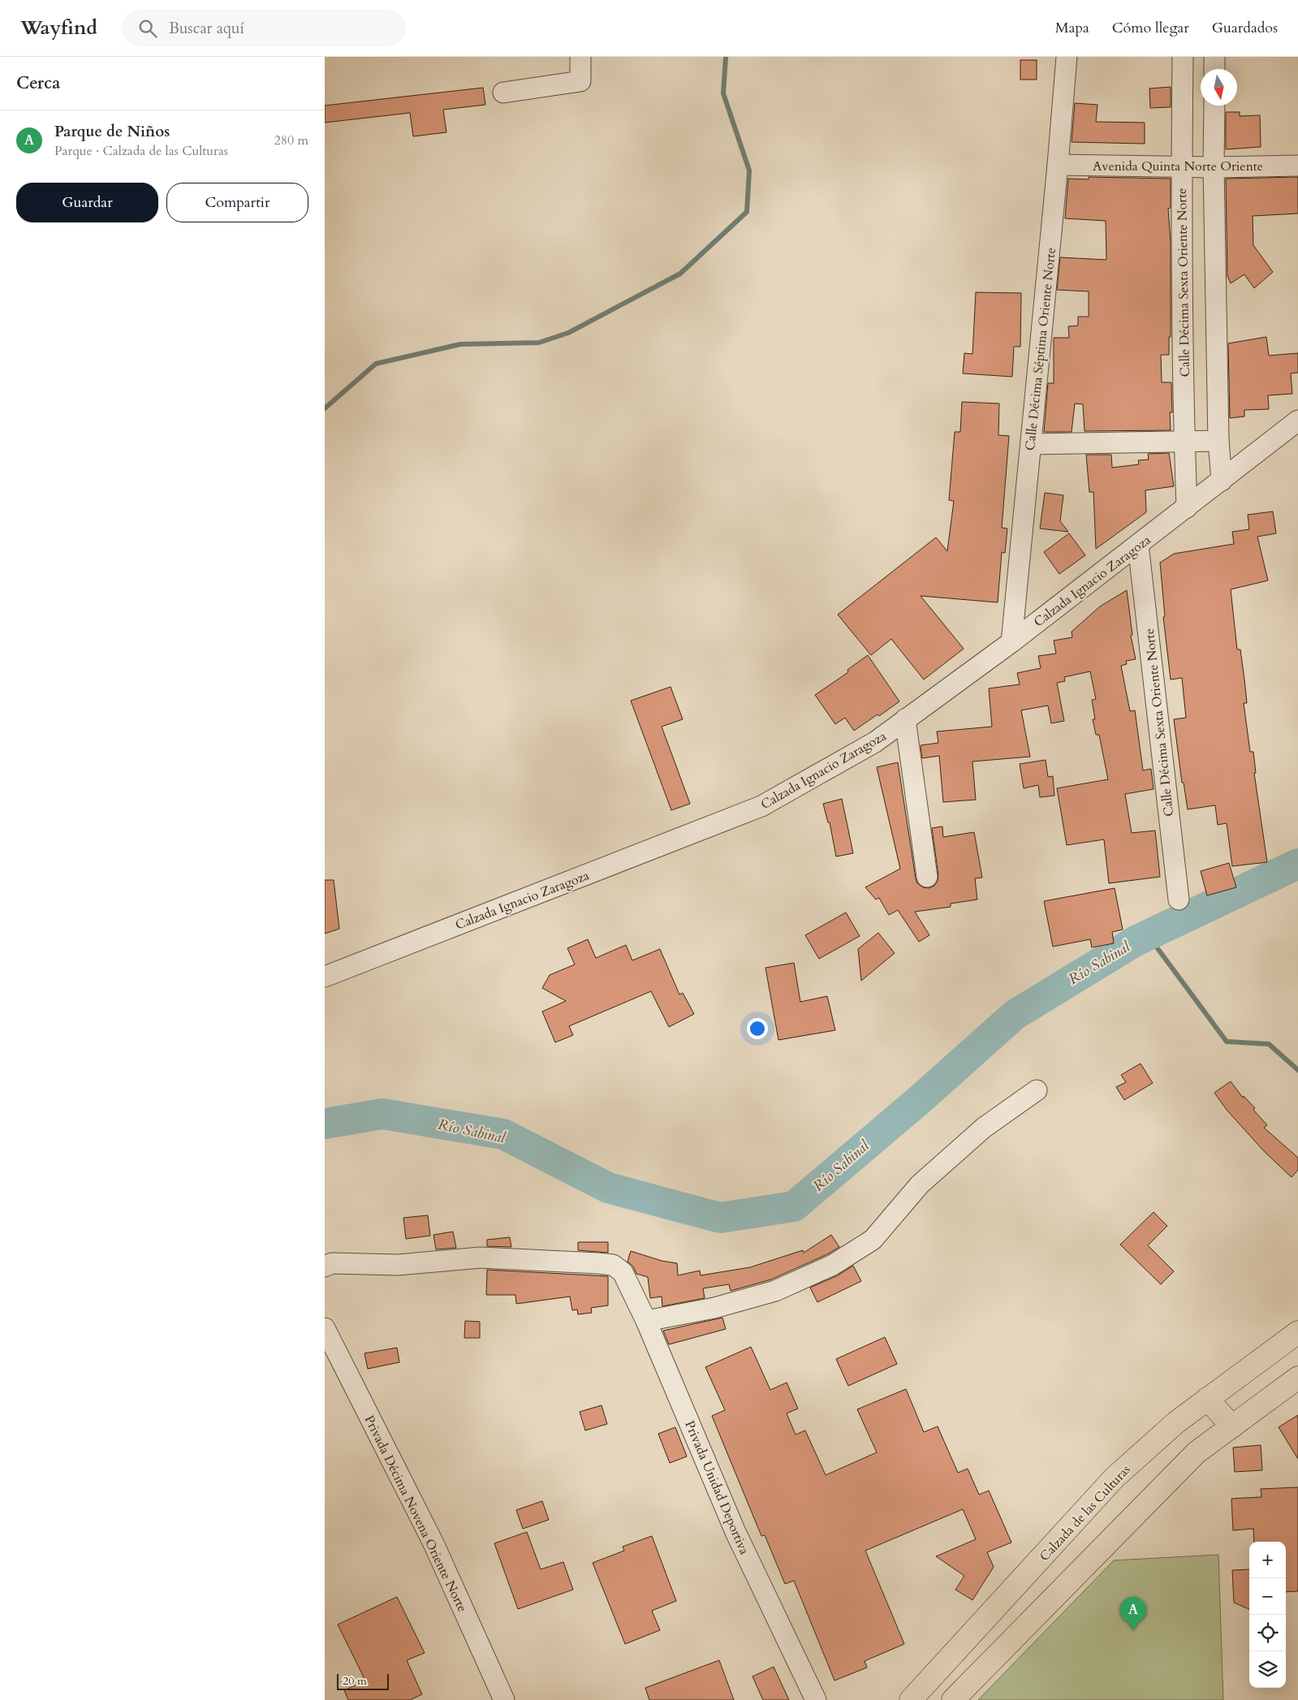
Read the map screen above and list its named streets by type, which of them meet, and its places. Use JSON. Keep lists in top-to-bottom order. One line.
{"streets":{"main road":["Calzada de las Culturas"],"street":["Avenida Quinta Norte Oriente","Calle Décima Sexta Oriente Norte","Calle Décima Séptima Oriente Norte","Calzada Ignacio Zaragoza","Privada Unidad Deportiva","Privada Décima Novena Oriente Norte"]},"crossings":[["Avenida Quinta Norte Oriente","Calle Décima Sexta Oriente Norte"],["Avenida Quinta Norte Oriente","Calle Décima Séptima Oriente Norte"],["Calle Décima Sexta Oriente Norte","Calzada Ignacio Zaragoza"],["Calle Décima Séptima Oriente Norte","Calzada Ignacio Zaragoza"]],"water":["Río Sabinal"],"scale_bar":"20 m","north":"bottom","page":{"header":"Wayfind","search":"Buscar aquí","nav":["Mapa","Cómo llegar","Guardados"],"heading":"Cerca","list":[{"mark":"A","name":"Parque de Niños","note":"Parque · Calzada de las Culturas","value":"280 m"}],"buttons":["Guardar","Compartir"],"map_buttons":["+","−"],"pins":"A","scale":"20 m"}}
